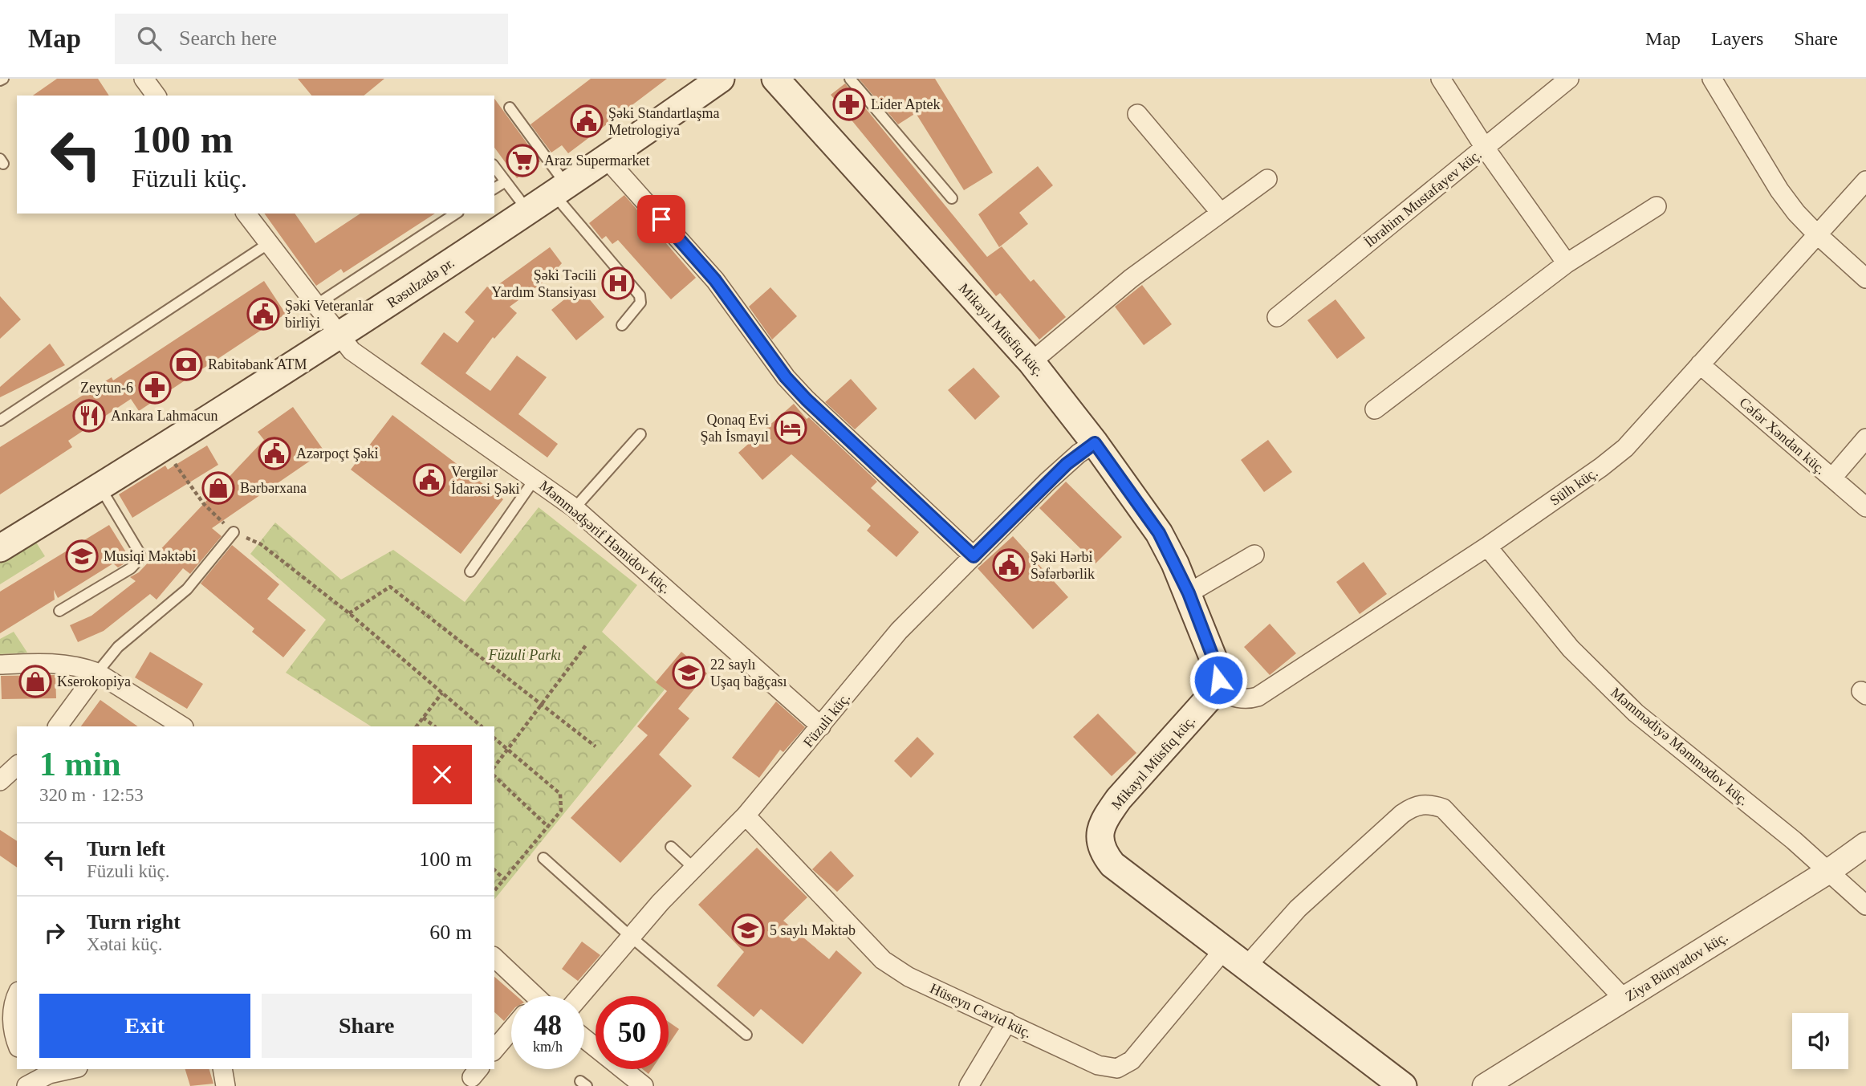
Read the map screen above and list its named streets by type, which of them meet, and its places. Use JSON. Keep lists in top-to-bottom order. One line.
{"streets":{"main road":["Rəsulzadə pr.","Mikayıl Müsfiq küç."],"street":["İbrahim Mustafayev küç.","Cəfər Xəndan küç.","Sülh küç.","Məmmədşərif Həmidov küç.","Füzuli küç.","Məmmədiyə Məmmədov küç.","Ziya Bünyadov küç.","Hüseyn Cavid küç."]},"crossings":[["Rəsulzadə pr.","Məmmədşərif Həmidov küç."],["Mikayıl Müsfiq küç.","Sülh küç."],["Mikayıl Müsfiq küç.","Füzuli küç."],["Mikayıl Müsfiq küç.","Hüseyn Cavid küç."],["Cəfər Xəndan küç.","Sülh küç."],["Sülh küç.","Məmmədiyə Məmmədov küç."],["Məmmədşərif Həmidov küç.","Füzuli küç."],["Füzuli küç.","Hüseyn Cavid küç."],["Məmmədiyə Məmmədov küç.","Ziya Bünyadov küç."]],"parks":["Füzuli Parkı"],"places":{"pharmacy":["Lider Aptek","Zeytun-6"],"public building":["Şəki Standartlaşma Metrologiya","Şəki Veteranlar birliyi","Azərpoçt Şəki","Vergilər İdarəsi Şəki","Şəki Hərbi Səfərbərlik"],"supermarket":["Araz Supermarket"],"hospital":["Şəki Təcili Yardım Stansiyası"],"bank":["Rabitəbank ATM"],"restaurant":["Ankara Lahmacun"],"hotel":["Qonaq Evi Şah İsmayıl"],"shop":["Bərbərxana","Kserokopiya"],"school or university":["Musiqi Məktəbi","22 saylı Uşaq bağçası","5 saylı Məktəb"]},"page":{"header":"Map","search":"Search here","nav":["Map","Layers","Share"],"turn":["100 m","Füzuli küç."],"heading":["1 min","320 m · 12:53"],"list":[{"name":"Turn left","note":"Füzuli küç.","value":"100 m"},{"name":"Turn right","note":"Xətai küç.","value":"60 m"}],"buttons":["Exit","Share"],"speed":"48 km/h","limit":"50"}}
